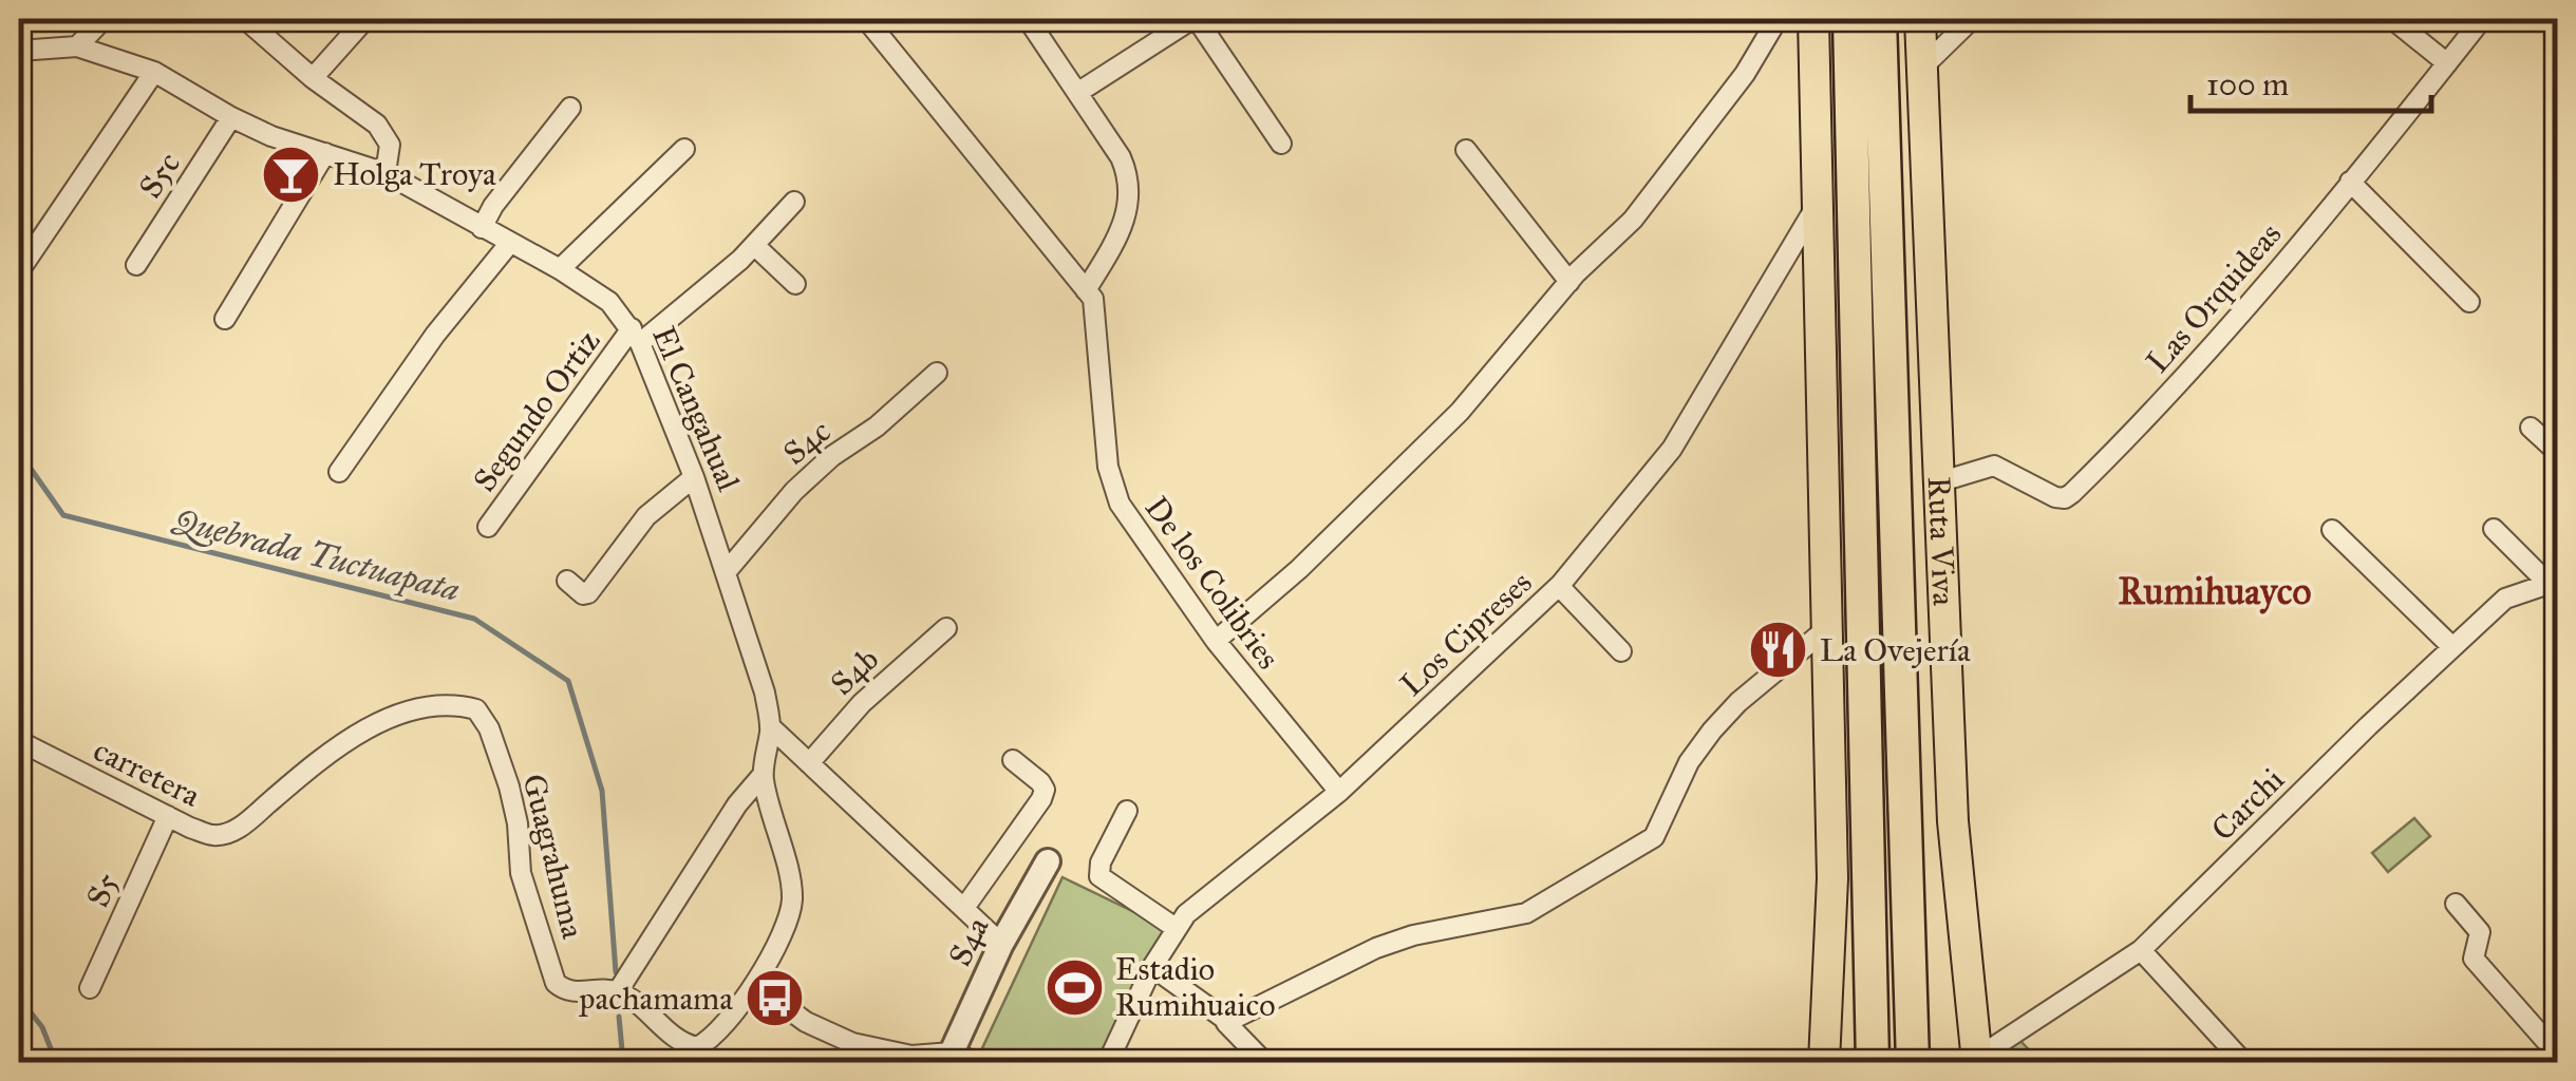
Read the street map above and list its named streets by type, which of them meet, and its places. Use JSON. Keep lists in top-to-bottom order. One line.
{"streets":{"highway":["Ruta Viva"],"street":["S5c","Las Orquideas","El Cangahual","Segundo Ortiz","S4c","De los Colibries","Los Cipreses","S4b","carretera","Carchi","Guagrahuma","S5","S4a"]},"crossings":[["S5c","El Cangahual"],["Las Orquideas","Ruta Viva"],["El Cangahual","Segundo Ortiz"],["El Cangahual","S4c"],["Ruta Viva","Carchi"],["De los Colibries","Los Cipreses"],["carretera","Guagrahuma"],["carretera","S5"]],"districts":["Rumihuayco"],"water":["Quebrada Tuctuapata"],"places":{"bar":["Holga Troya"],"restaurant":["La Ovejería"],"sports":["Estadio Rumihuaico"],"bus stop":["pachamama"]},"scale_bar":"100 m"}
